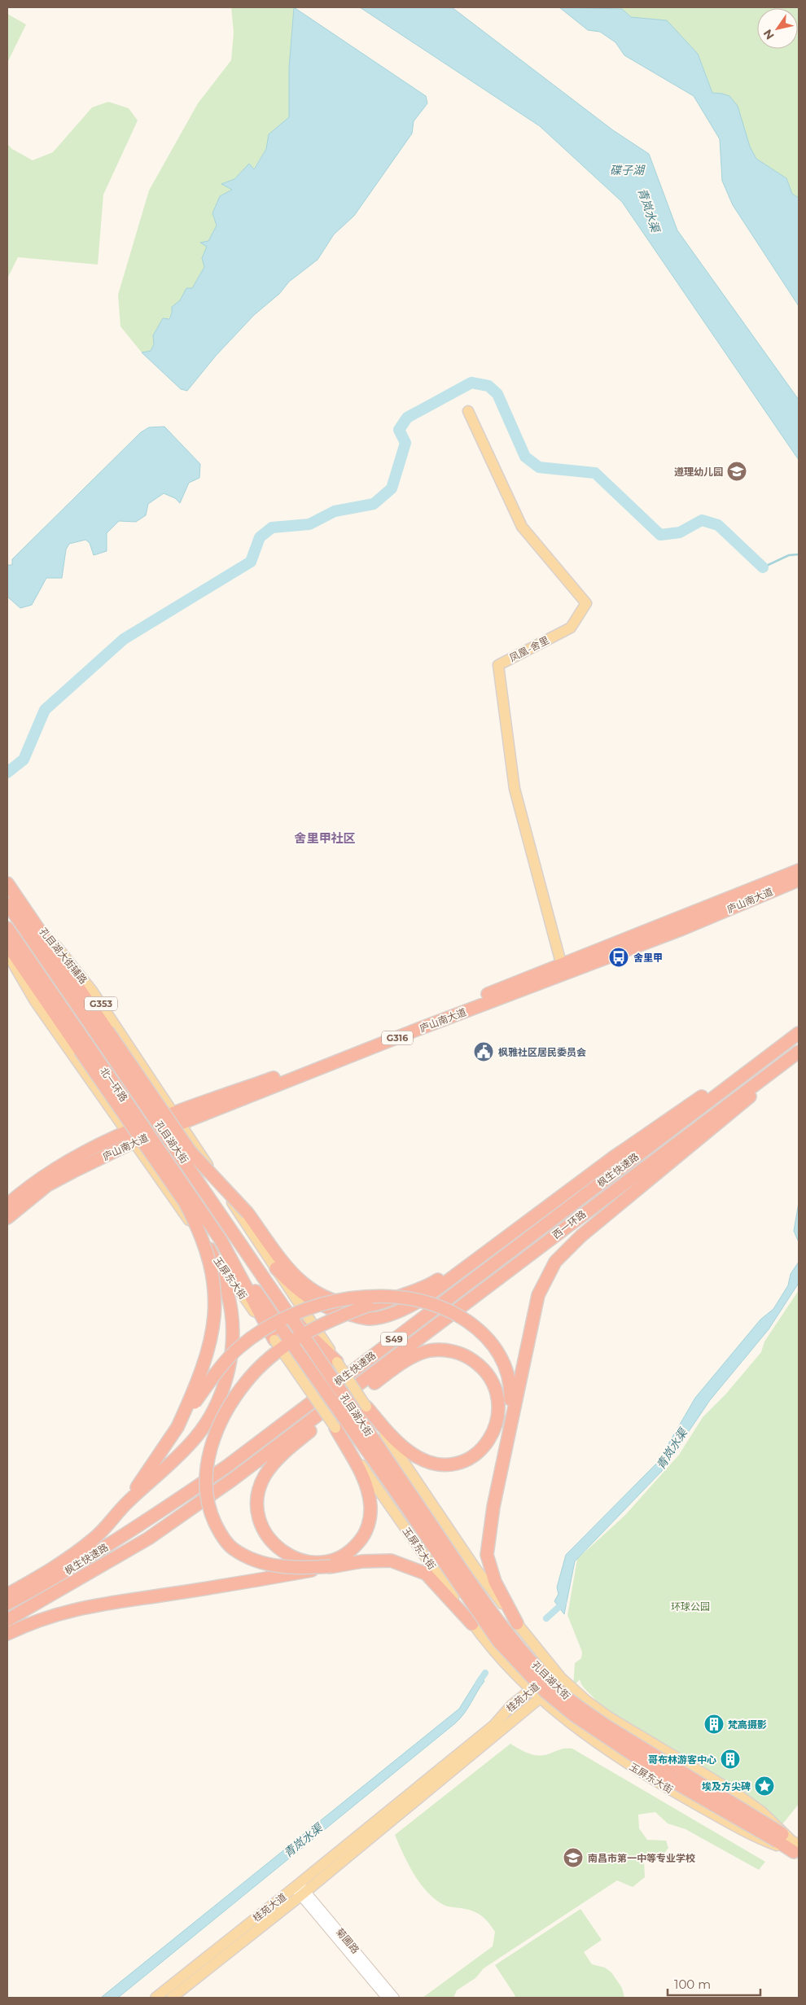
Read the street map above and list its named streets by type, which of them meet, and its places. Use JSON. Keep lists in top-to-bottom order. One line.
{"streets":{"highway":["庐山南大道","G316","北一环路","孔目湖大街","枫生快速路","西一环路","S49"],"main road":["凤凰-舍里","孔目湖大街辅路","G353","玉屏东大街","桂苑大道"],"street":["菊圃路"]},"crossings":[["凤凰-舍里","庐山南大道"],["庐山南大道","孔目湖大街辅路"],["庐山南大道","玉屏东大街"],["孔目湖大街辅路","玉屏东大街"],["北一环路","孔目湖大街"],["孔目湖大街","玉屏东大街"],["枫生快速路","西一环路"],["玉屏东大街","桂苑大道"],["桂苑大道","菊圃路"]],"districts":["舍里甲社区"],"water":["碟子湖","青岚水渠"],"parks":["环球公园"],"places":{"school or university":["遵理幼儿园","南昌市第一中等专业学校"],"bus stop":["舍里甲"],"public building":["枫雅社区居民委员会"],"building":["梵高摄影","哥布林游客中心"],"place":["埃及方尖碑"]},"scale_bar":"100 m","north":"bottom left"}
